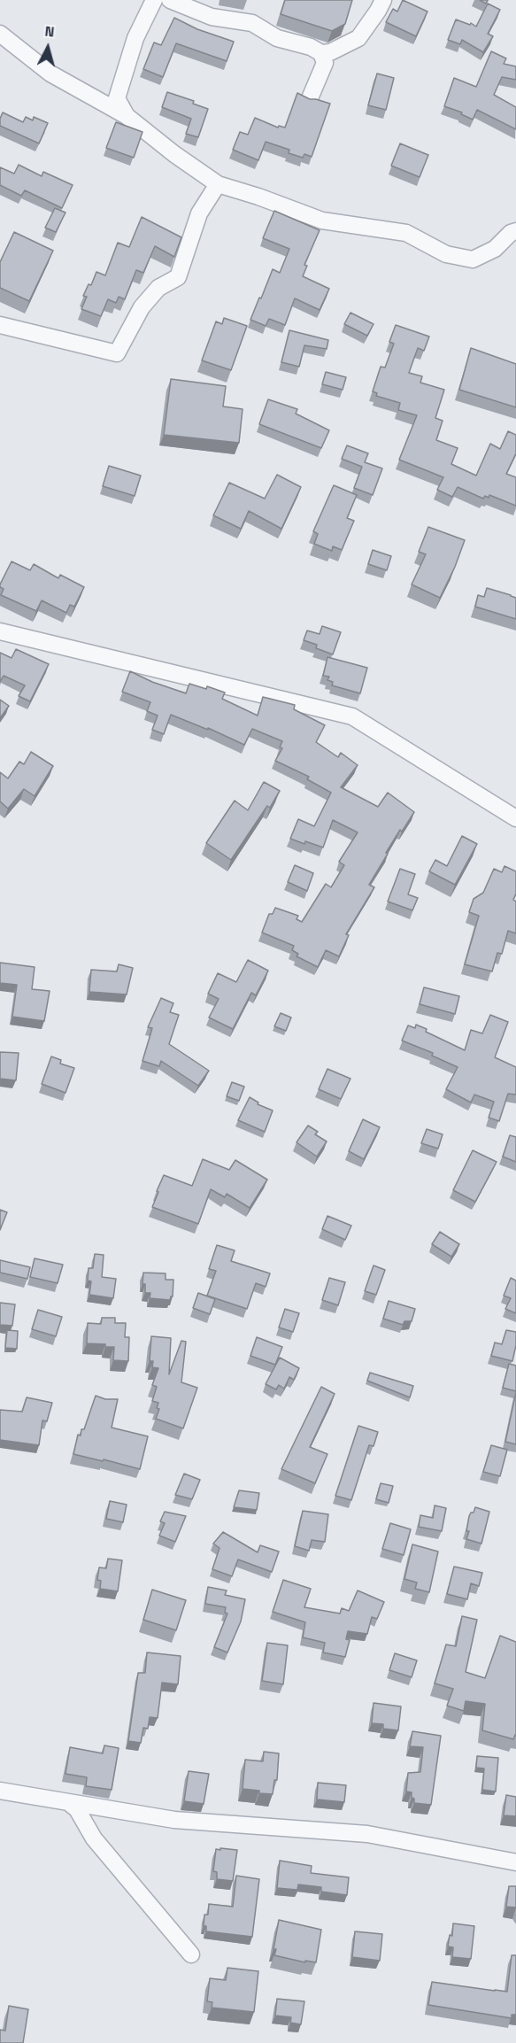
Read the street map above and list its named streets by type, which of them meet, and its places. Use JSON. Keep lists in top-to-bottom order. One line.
{"north":"top"}
